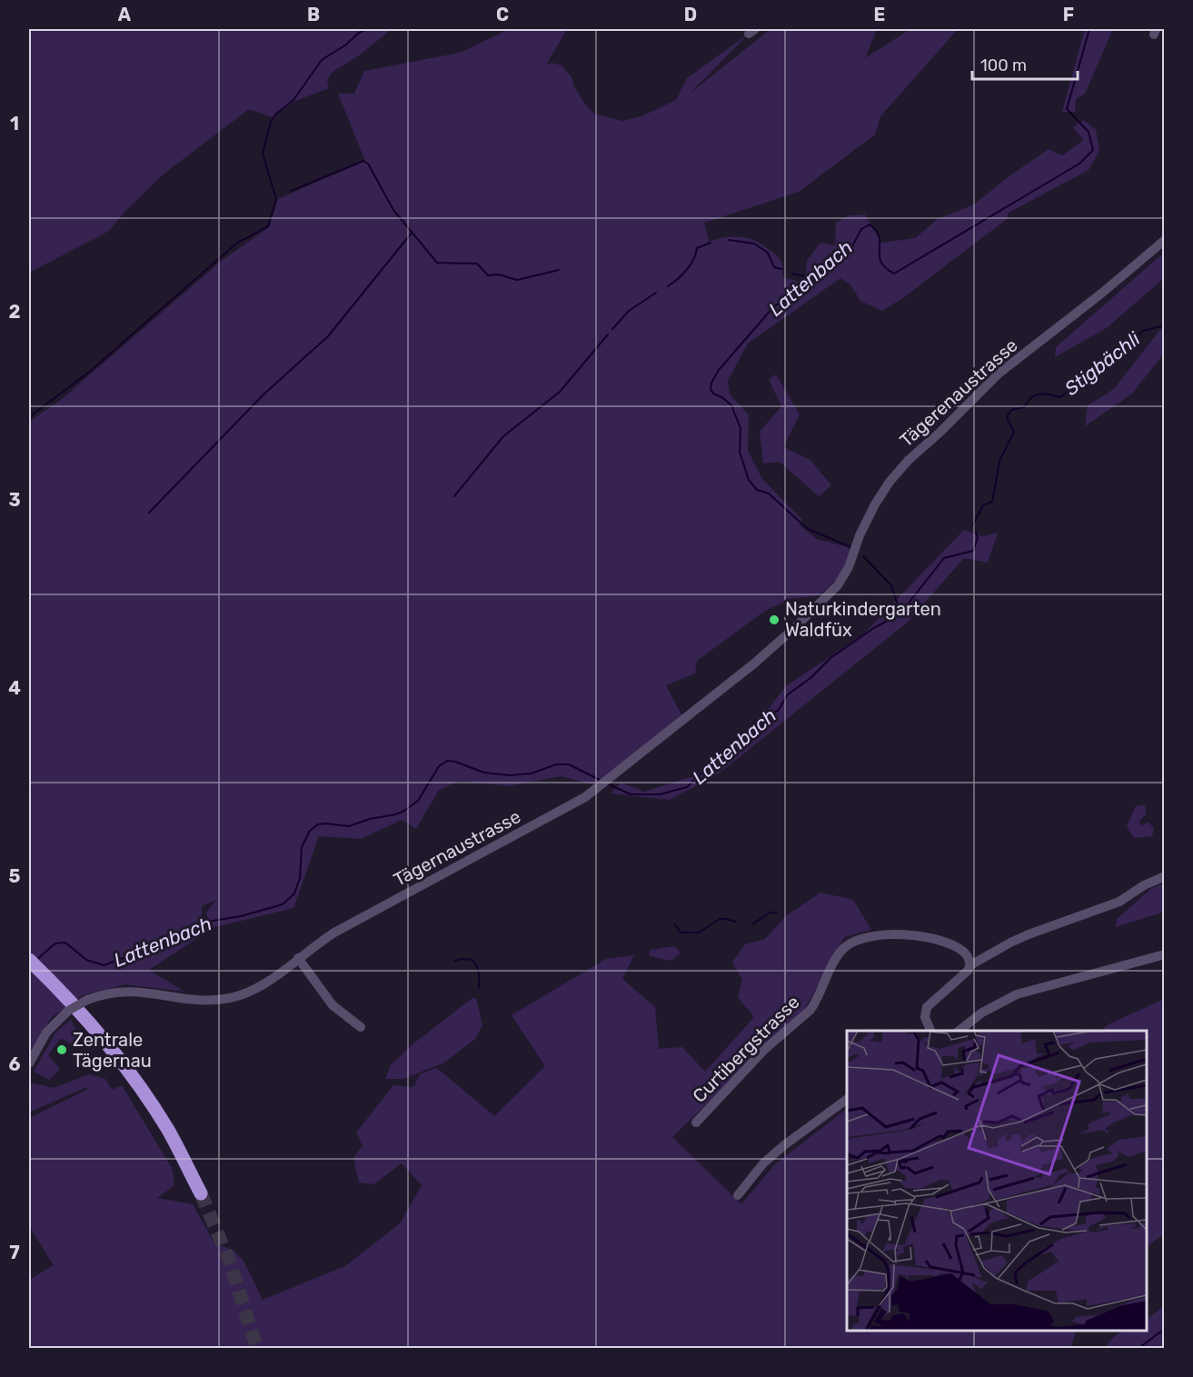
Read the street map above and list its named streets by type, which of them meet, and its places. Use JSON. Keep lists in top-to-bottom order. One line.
{"streets":{"street":["Tägerenaustrasse","Tägernaustrasse","Curtibergstrasse"]},"crossings":[["Tägerenaustrasse","Tägernaustrasse"]],"water":["Lattenbach","Stigbächli"],"places":["Naturkindergarten Waldfüx","Zentrale Tägernau"],"scale_bar":"100 m","grid":{"columns":["A","B","C","D","E","F"],"rows":["1","2","3","4","5","6","7"]}}
